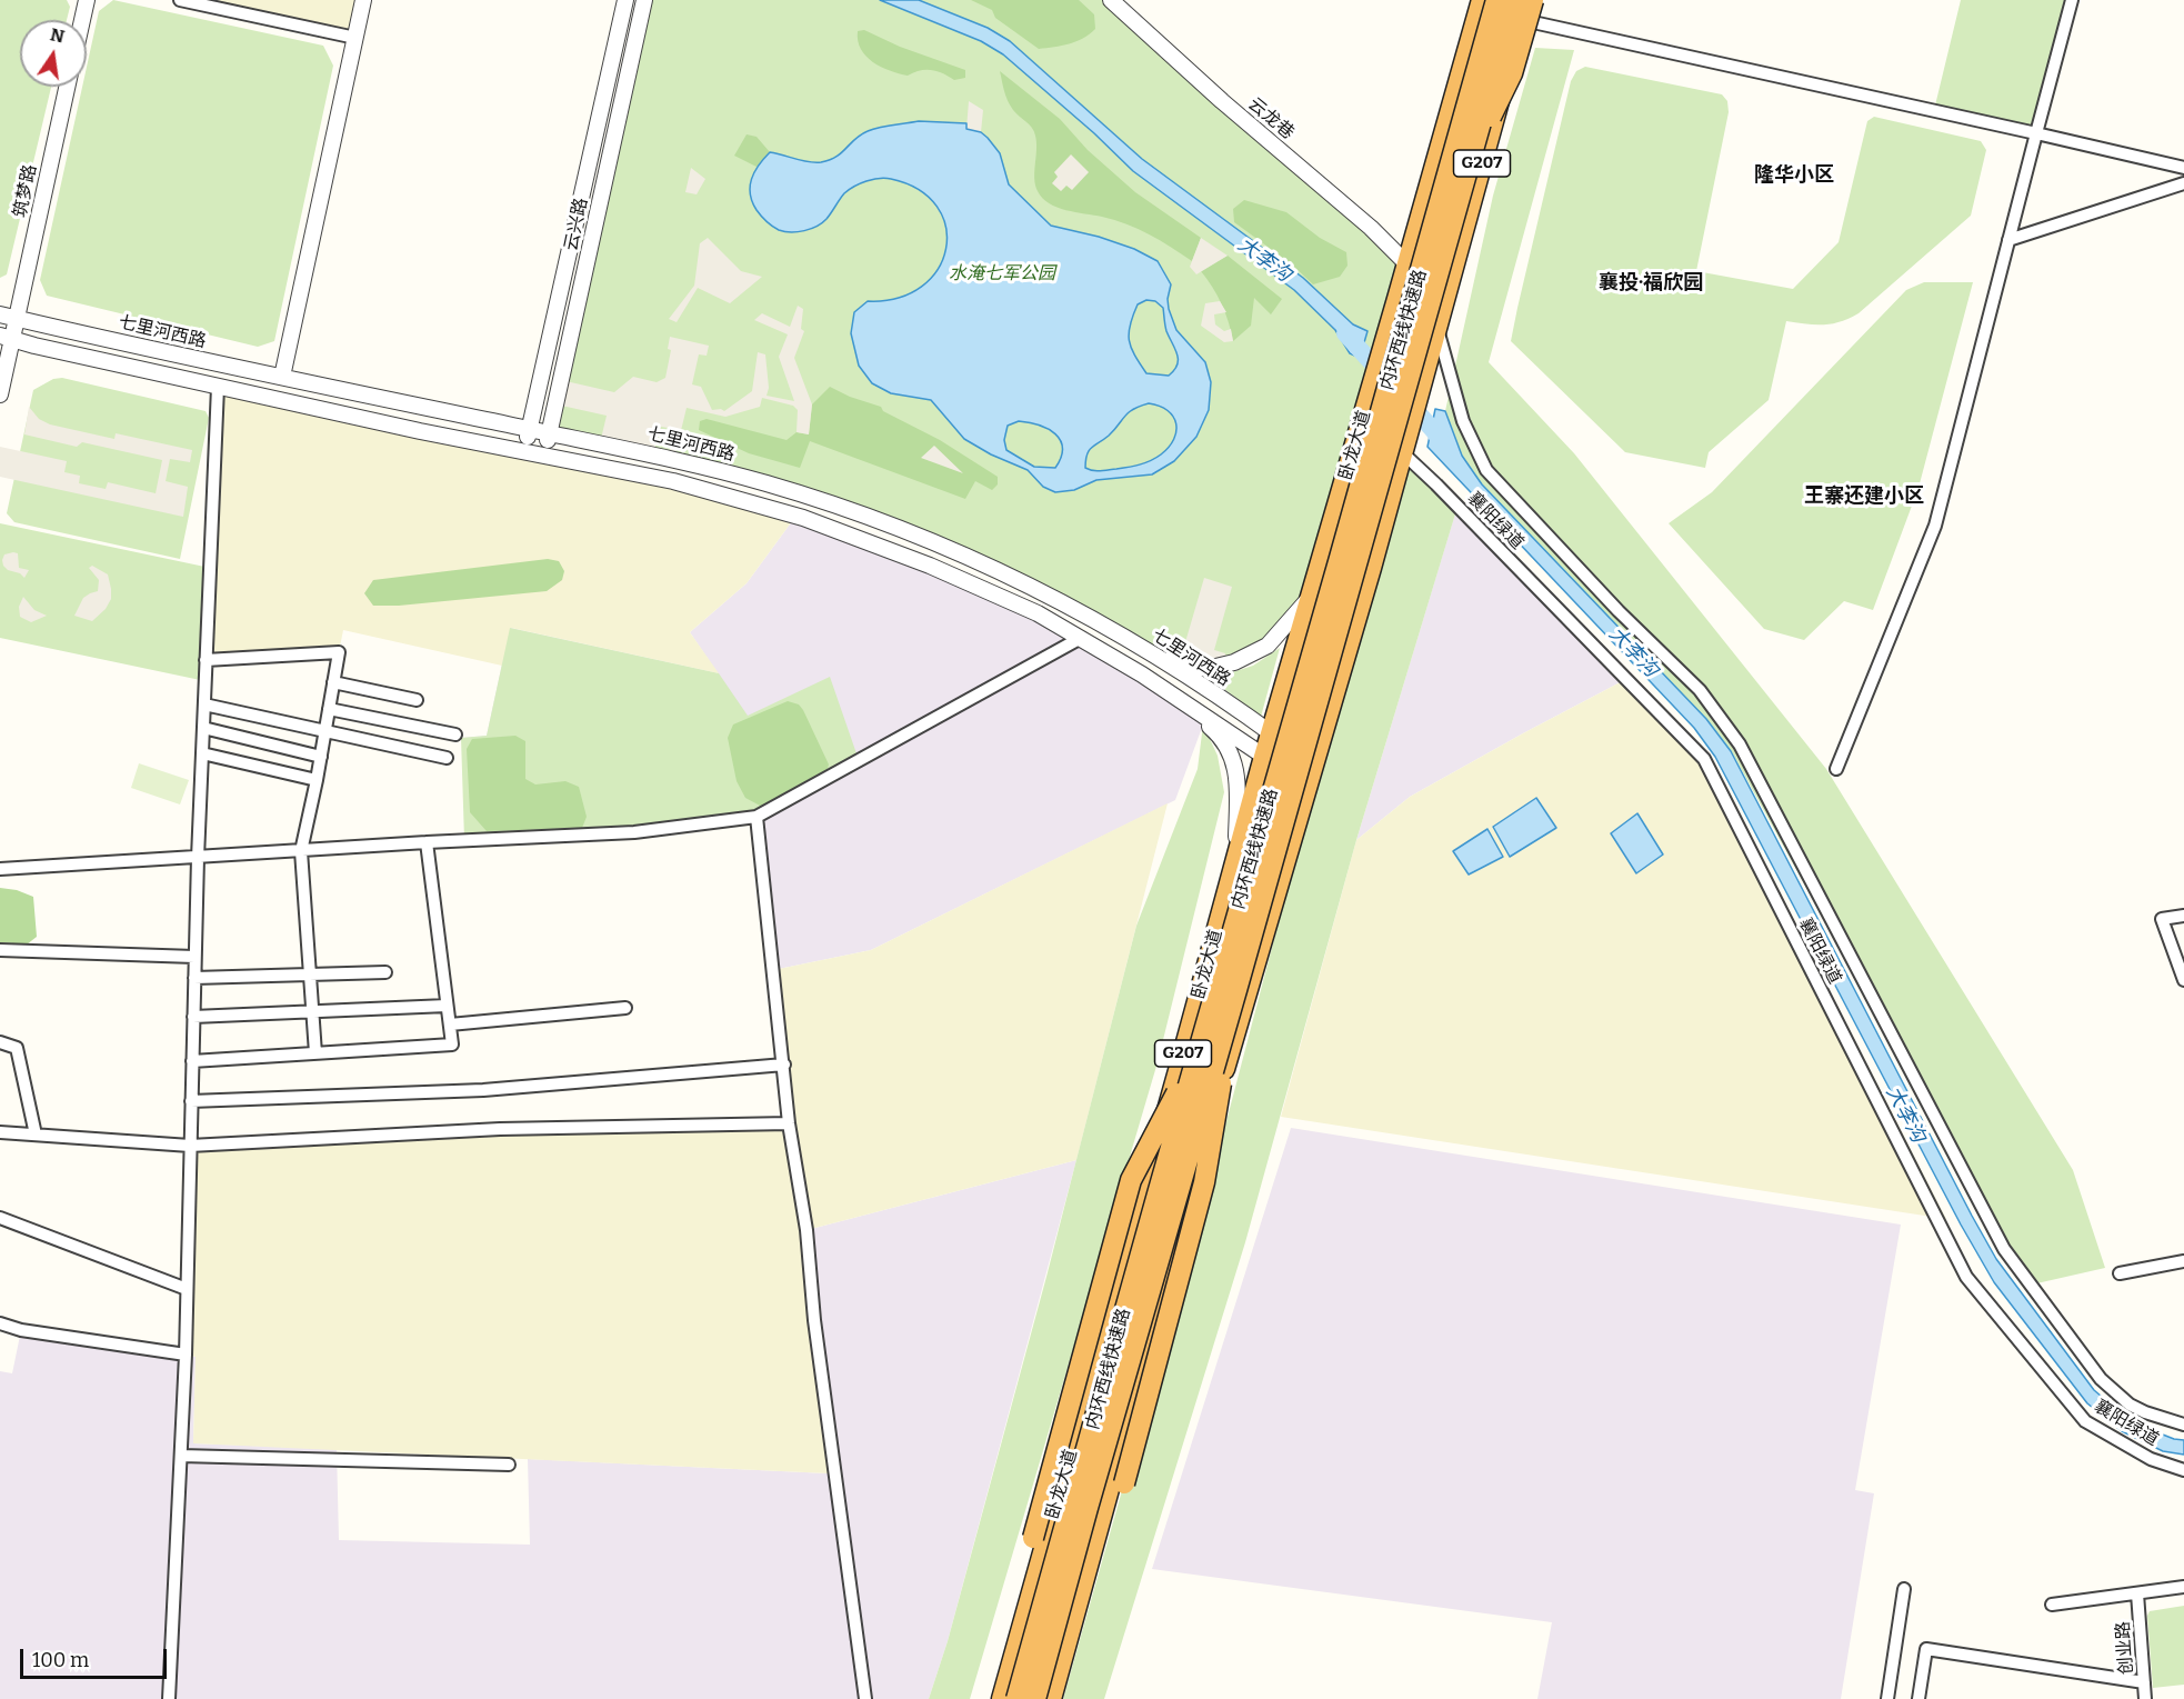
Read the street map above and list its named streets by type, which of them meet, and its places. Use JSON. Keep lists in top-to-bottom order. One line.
{"streets":{"highway":["G207","内环西线快速路","卧龙大道"],"street":["云龙巷","筑梦路","云兴路","七里河西路","襄阳绿道","创业路"]},"crossings":[["云龙巷","卧龙大道"],["G207","七里河西路"],["G207","襄阳绿道"],["筑梦路","七里河西路"],["云兴路","七里河西路"],["七里河西路","卧龙大道"]],"districts":["隆华小区","襄投·福欣园","王寨还建小区"],"water":["大李沟"],"parks":["水淹七军公园"],"scale_bar":"100 m","north":"top"}
